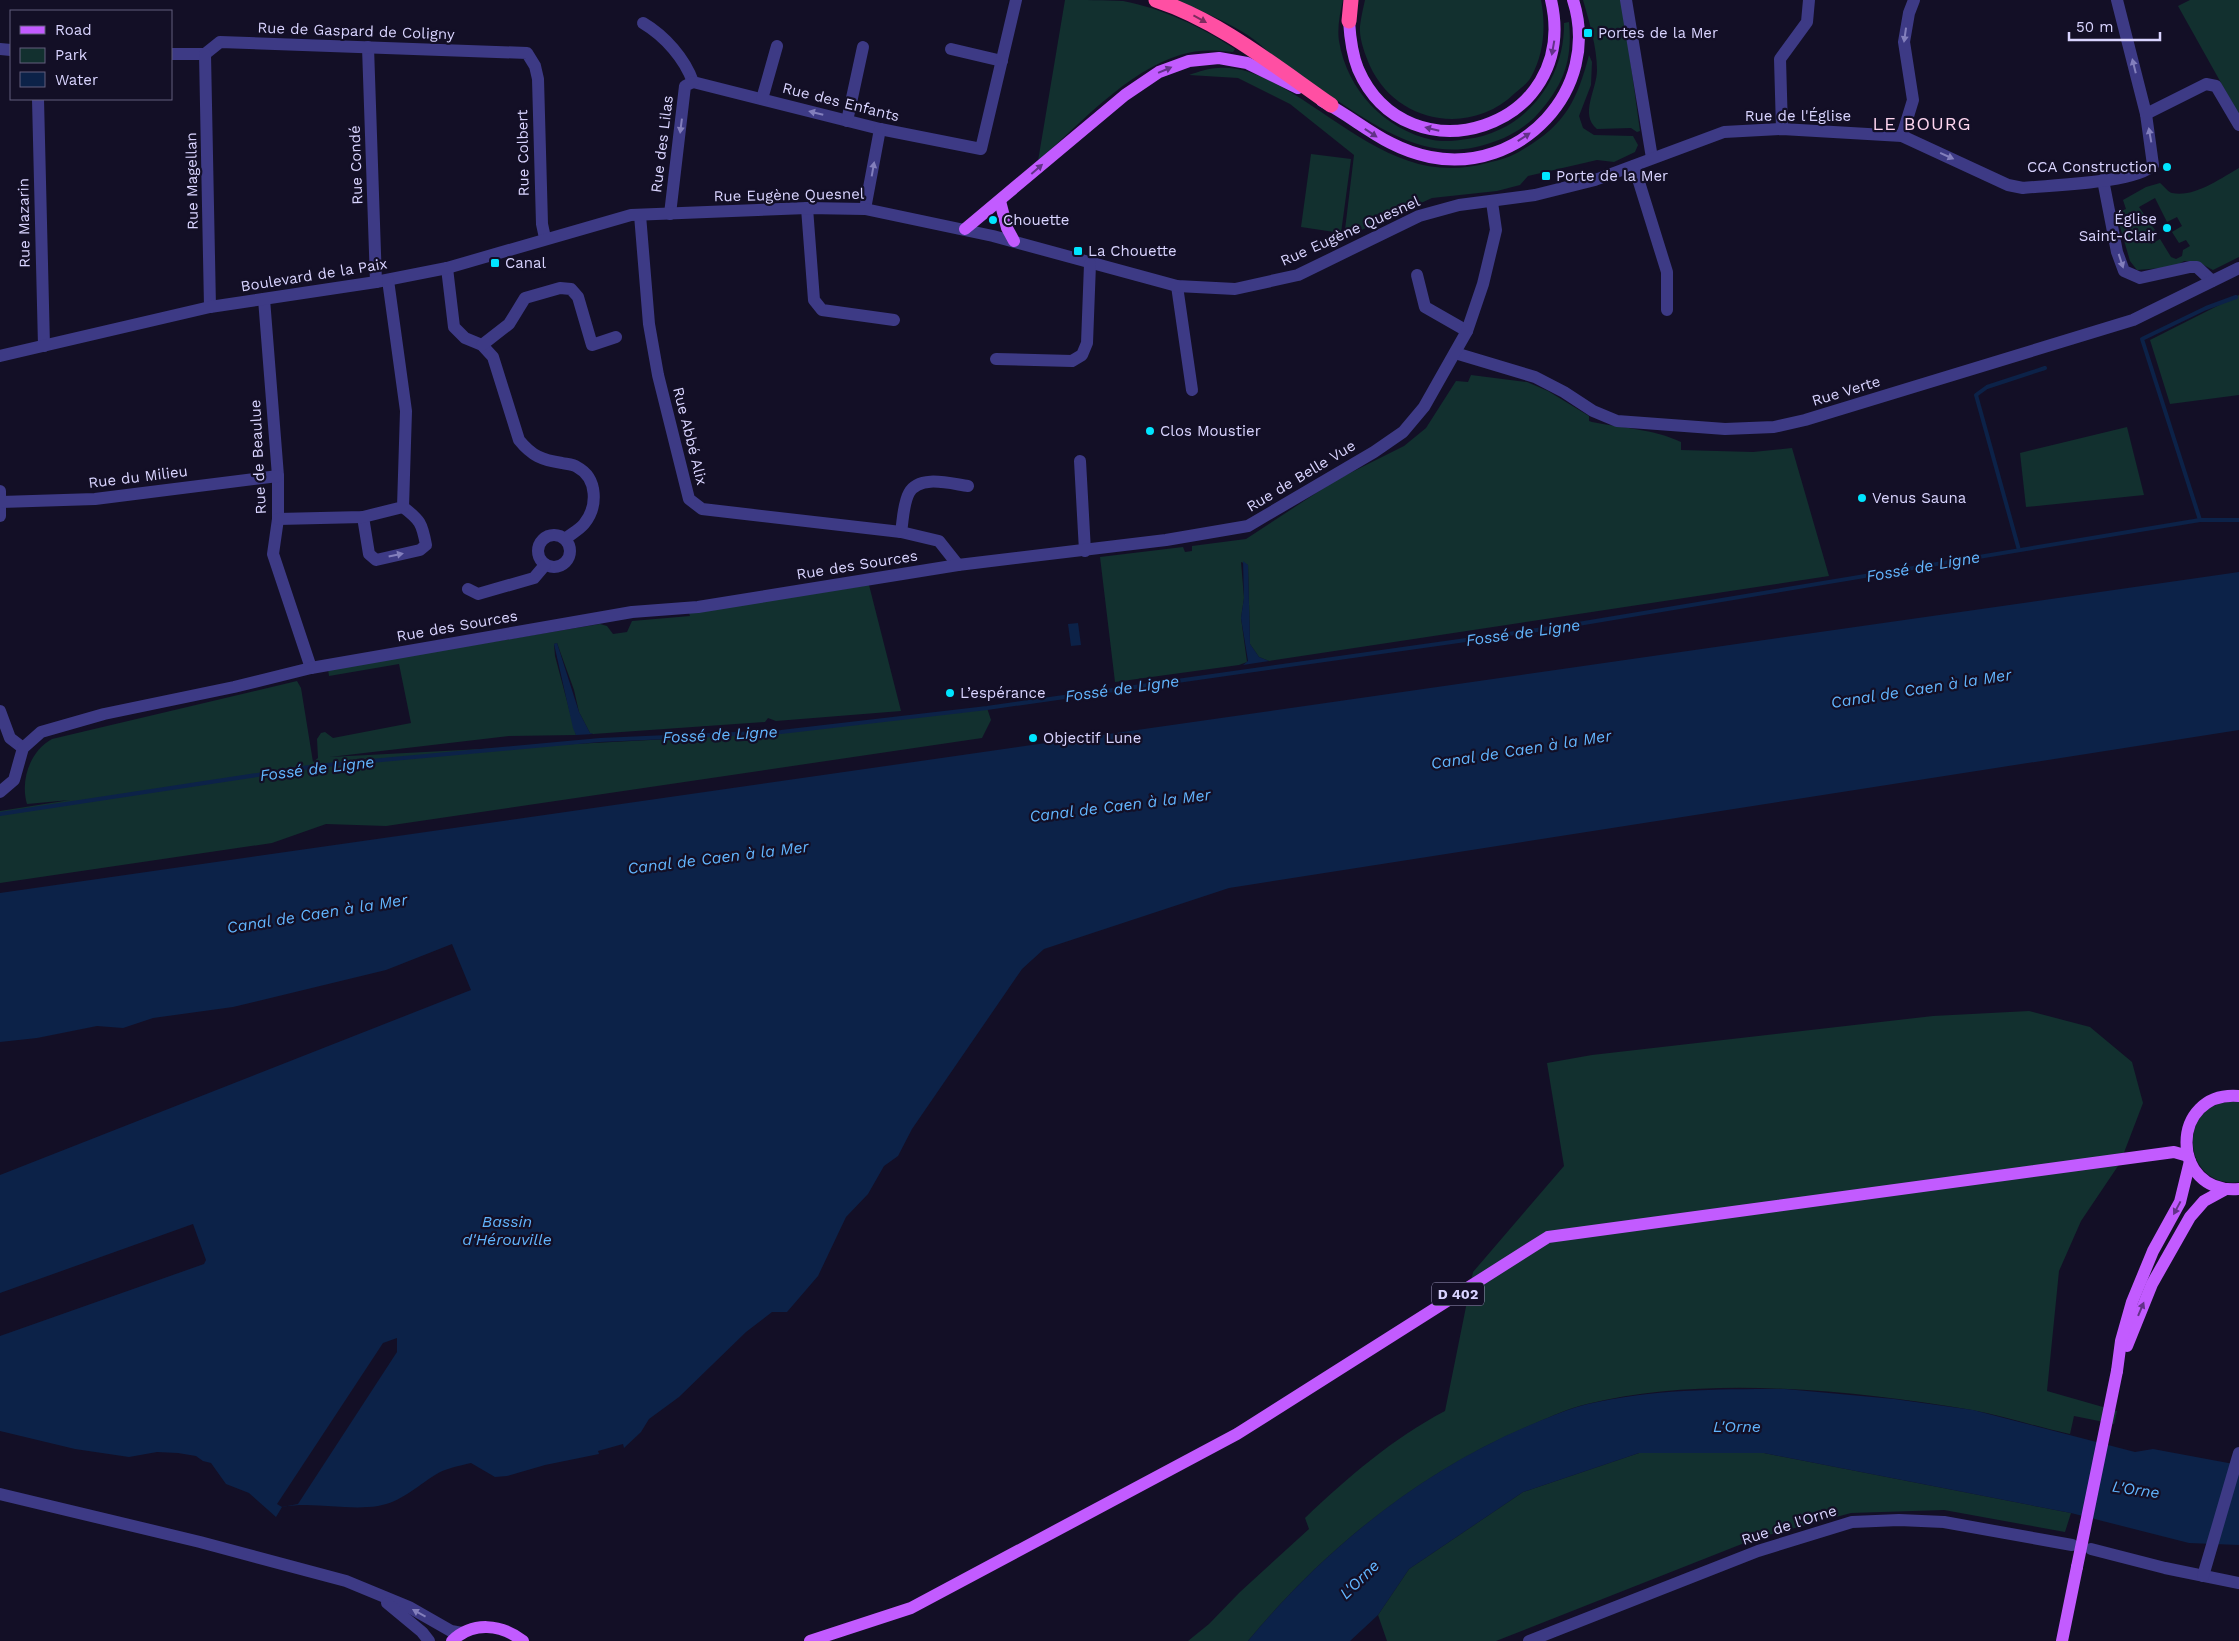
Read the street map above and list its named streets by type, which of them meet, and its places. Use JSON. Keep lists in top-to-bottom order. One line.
{"streets":{"main road":["D 402"],"street":["Rue de Gaspard de Coligny","Rue des Enfants","Rue de l'Église","Rue des Lilas","Rue Colbert","Rue Condé","Rue Magellan","Rue Eugène Quesnel","Rue Mazarin","Boulevard de la Paix","Rue Verte","Rue Abbé Alix","Rue de Beaulue","Rue de Belle Vue","Rue du Milieu","Rue des Sources","Rue de l'Orne"]},"crossings":[["Rue de Gaspard de Coligny","Rue Colbert"],["Rue de Gaspard de Coligny","Rue Condé"],["Rue de Gaspard de Coligny","Rue Magellan"],["Rue des Enfants","Rue des Lilas"],["Rue de l'Église","Rue Eugène Quesnel"],["Rue de l'Église","Rue de Belle Vue"],["Rue des Lilas","Rue Eugène Quesnel"],["Rue Colbert","Boulevard de la Paix"],["Rue Condé","Boulevard de la Paix"],["Rue Magellan","Boulevard de la Paix"],["Rue Eugène Quesnel","Boulevard de la Paix"],["Rue Eugène Quesnel","Rue Abbé Alix"],["Rue Eugène Quesnel","Rue de Belle Vue"],["Rue Mazarin","Boulevard de la Paix"],["Boulevard de la Paix","Rue Abbé Alix"],["Boulevard de la Paix","Rue de Beaulue"],["Rue Verte","Rue de Belle Vue"],["Rue Abbé Alix","Rue de Belle Vue"],["Rue Abbé Alix","Rue des Sources"],["Rue de Beaulue","Rue du Milieu"],["Rue de Beaulue","Rue des Sources"],["Rue de Belle Vue","Rue des Sources"]],"one_way":["Rue des Lilas"],"districts":["LE BOURG"],"water":["Fossé de Ligne","Canal de Caen à la Mer","Bassin d'Hérouville","L'Orne"],"places":{"transit":["Portes de la Mer","Porte de la Mer","La Chouette","Canal"],"other":["CCA Construction","Chouette","Église Saint-Clair","Clos Moustier","Venus Sauna","L’espérance","Objectif Lune"]},"legend":["Road","Park","Water"],"scale_bar":"50 m"}
